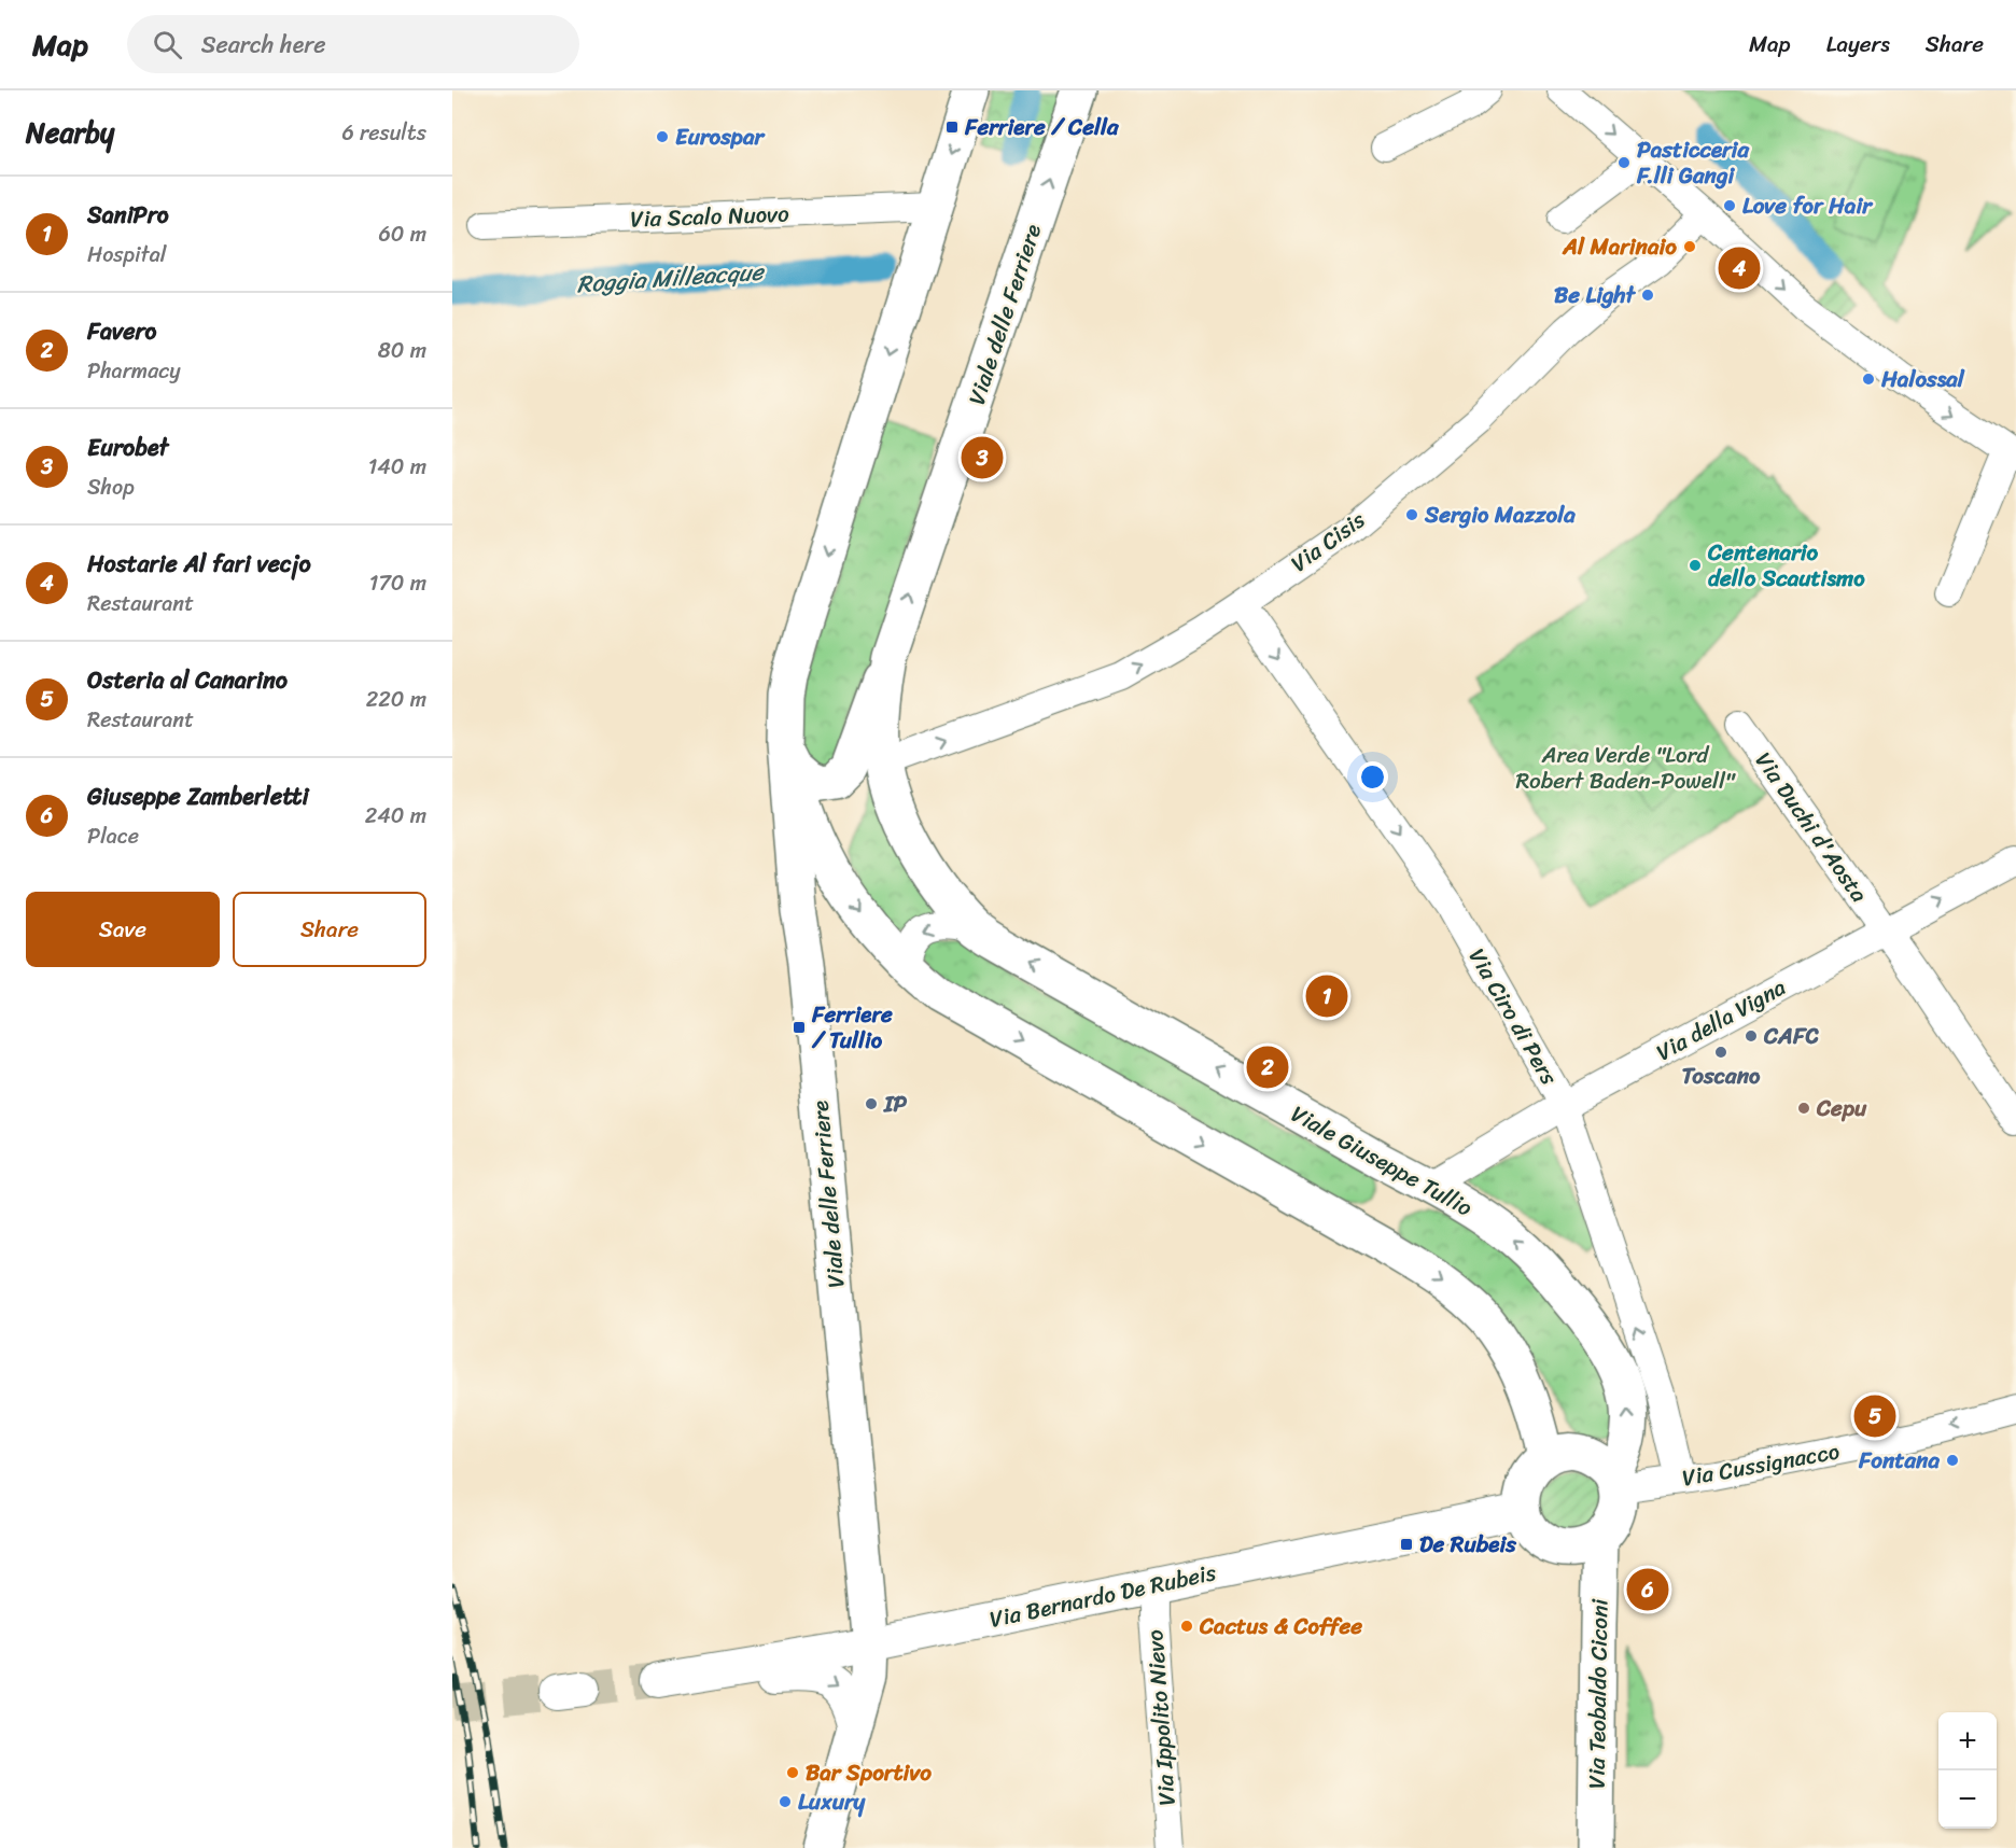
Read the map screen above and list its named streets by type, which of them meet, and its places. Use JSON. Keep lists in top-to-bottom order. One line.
{"streets":{"main road":["Viale delle Ferriere","Viale Giuseppe Tullio","Via Teobaldo Ciconi"],"street":["Via Scalo Nuovo","Via Cisis","Via Duchi d'Aosta","Via Ciro di Pers","Via della Vigna","Via Cussignacco","Via Bernardo De Rubeis","Via Ippolito Nievo"]},"crossings":[["Via Scalo Nuovo","Viale delle Ferriere"],["Viale delle Ferriere","Via Cisis"],["Viale delle Ferriere","Viale Giuseppe Tullio"],["Viale delle Ferriere","Via Bernardo De Rubeis"],["Via Cisis","Via Ciro di Pers"],["Via Cisis","Viale Giuseppe Tullio"],["Via Duchi d'Aosta","Via della Vigna"],["Via Ciro di Pers","Via della Vigna"],["Via Ciro di Pers","Via Cussignacco"],["Via della Vigna","Viale Giuseppe Tullio"],["Viale Giuseppe Tullio","Via Cussignacco"],["Viale Giuseppe Tullio","Via Bernardo De Rubeis"],["Viale Giuseppe Tullio","Via Teobaldo Ciconi"],["Via Cussignacco","Via Bernardo De Rubeis"],["Via Cussignacco","Via Teobaldo Ciconi"],["Via Bernardo De Rubeis","Via Teobaldo Ciconi"],["Via Bernardo De Rubeis","Via Ippolito Nievo"]],"one_way":["Via Cisis","Via Cussignacco"],"water":["Roggia Milleacque"],"parks":["Area Verde \"Lord Robert Baden-Powell\""],"places":{"transit":["Ferriere / Cella","Ferriere / Tullio","De Rubeis"],"other":["Eurospar","Pasticceria F.lli Gangi","Love for Hair","Al Marinaio","Be Light","Halossal","Sergio Mazzola","Centenario dello Scautismo","CAFC","Toscano","IP","Cepu","Fontana","Cactus & Coffee","Bar Sportivo","Luxury"]},"page":{"header":"Map","search":"Search here","nav":["Map","Layers","Share"],"heading":["Nearby","6 results"],"list":[{"mark":"1","name":"SaniPro","note":"Hospital","value":"60 m"},{"mark":"2","name":"Favero","note":"Pharmacy","value":"80 m"},{"mark":"3","name":"Eurobet","note":"Shop","value":"140 m"},{"mark":"4","name":"Hostarie Al fari vecjo","note":"Restaurant","value":"170 m"},{"mark":"5","name":"Osteria al Canarino","note":"Restaurant","value":"220 m"},{"mark":"6","name":"Giuseppe Zamberletti","note":"Place","value":"240 m"}],"pins":["4","3","1","2","5","6"],"buttons":["Save","Share"],"map_buttons":["+","−"]}}
